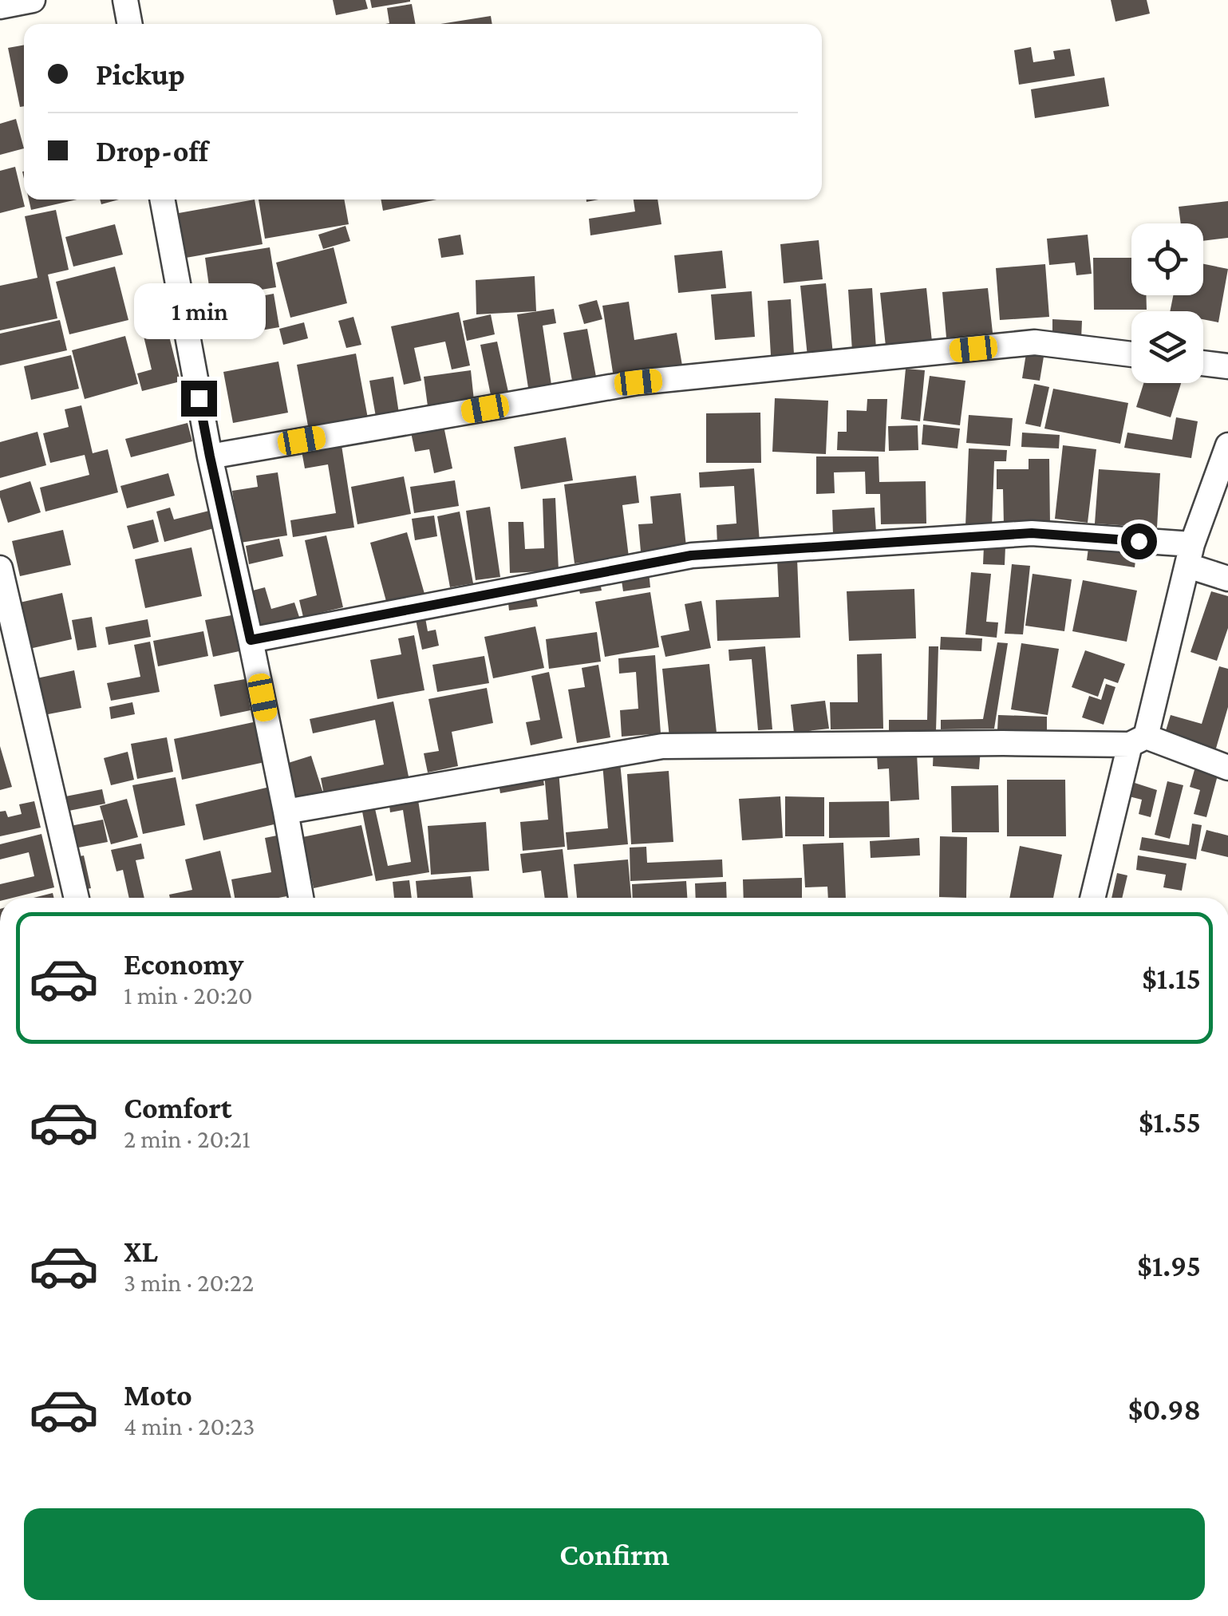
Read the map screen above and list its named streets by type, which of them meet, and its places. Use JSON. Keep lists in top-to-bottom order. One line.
{"page":{"banner":["Pickup","Drop-off"],"bubble":"1 min","list":[{"name":"Economy","note":"1 min · 20:20","value":"$1.15"},{"name":"Comfort","note":"2 min · 20:21","value":"$1.55"},{"name":"XL","note":"3 min · 20:22","value":"$1.95"},{"name":"Moto","note":"4 min · 20:23","value":"$0.98"}],"buttons":"Confirm"}}
